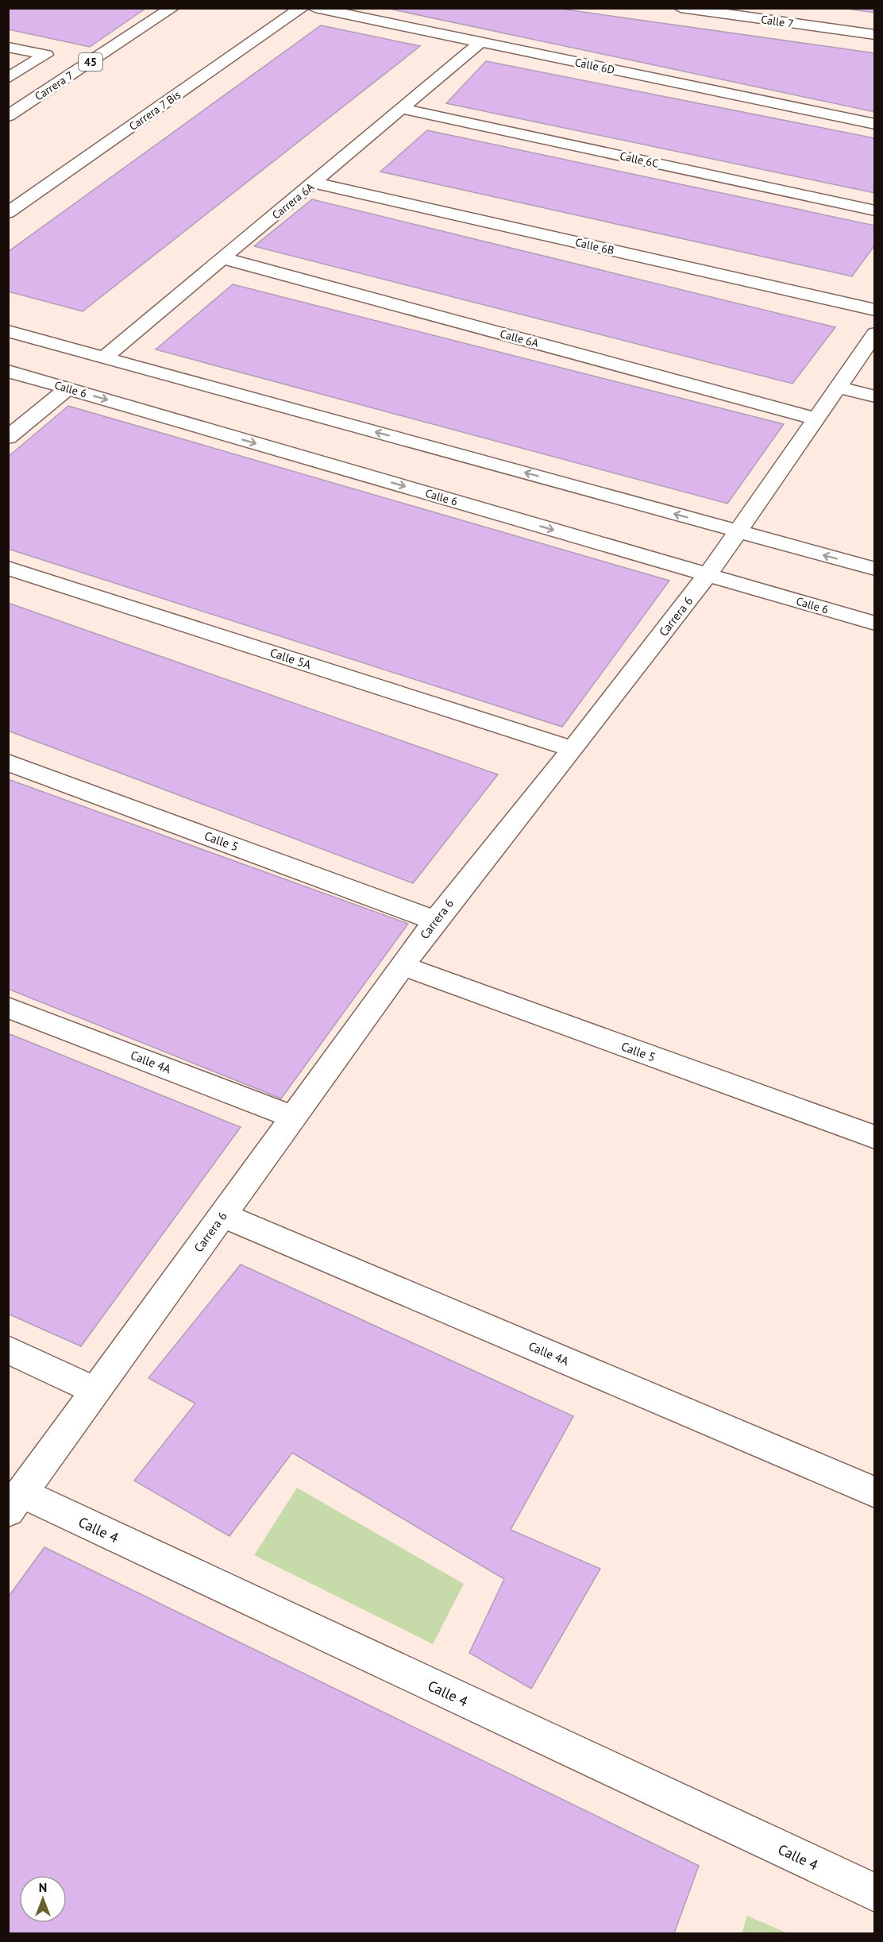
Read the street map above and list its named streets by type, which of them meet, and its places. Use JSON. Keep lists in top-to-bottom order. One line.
{"streets":{"street":["Calle 7","45","Calle 6D","Carrera 7","Carrera 7 Bis","Calle 6C","Carrera 6A","Calle 6B","Calle 6A","Calle 6","Carrera 6","Calle 5A","Calle 5","Calle 4A","Calle 4"]},"crossings":[["Calle 6D","Carrera 6A"],["Calle 6C","Carrera 6A"],["Carrera 6A","Calle 6B"],["Carrera 6A","Calle 6A"],["Calle 6A","Carrera 6"],["Calle 6","Carrera 6"],["Carrera 6","Calle 5A"],["Carrera 6","Calle 5"],["Carrera 6","Calle 4A"],["Carrera 6","Calle 4"]],"north":"top"}
